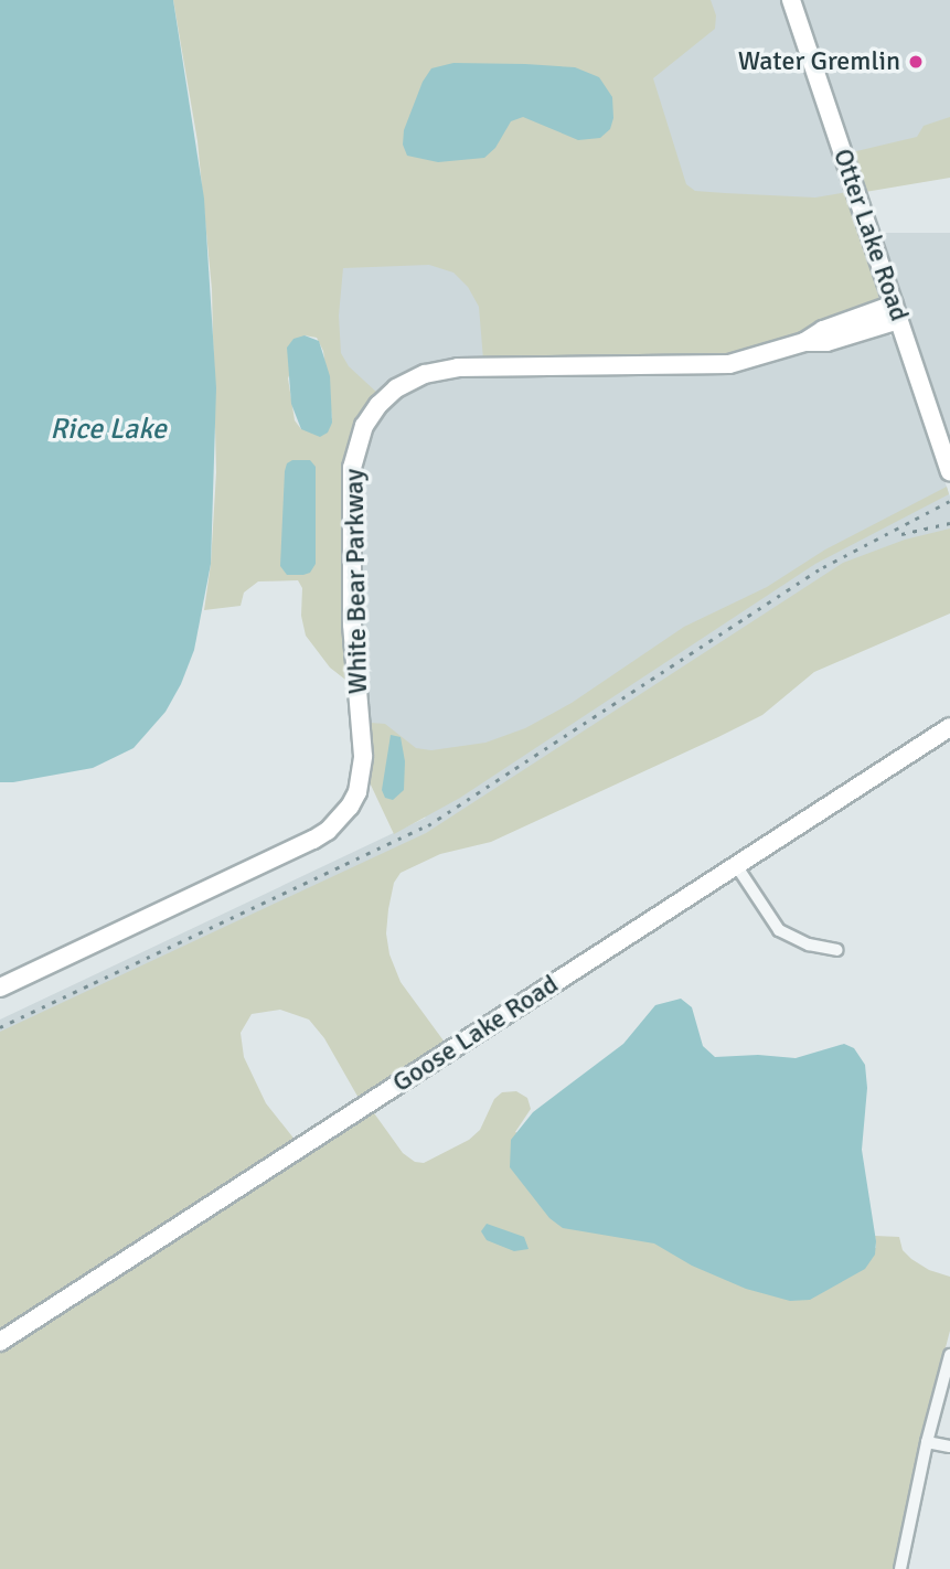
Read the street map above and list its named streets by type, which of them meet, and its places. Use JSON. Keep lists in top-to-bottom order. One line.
{"streets":{"street":["Otter Lake Road","White Bear Parkway","Goose Lake Road"]},"crossings":[["Otter Lake Road","White Bear Parkway"]],"water":["Rice Lake"],"places":["Water Gremlin"]}
